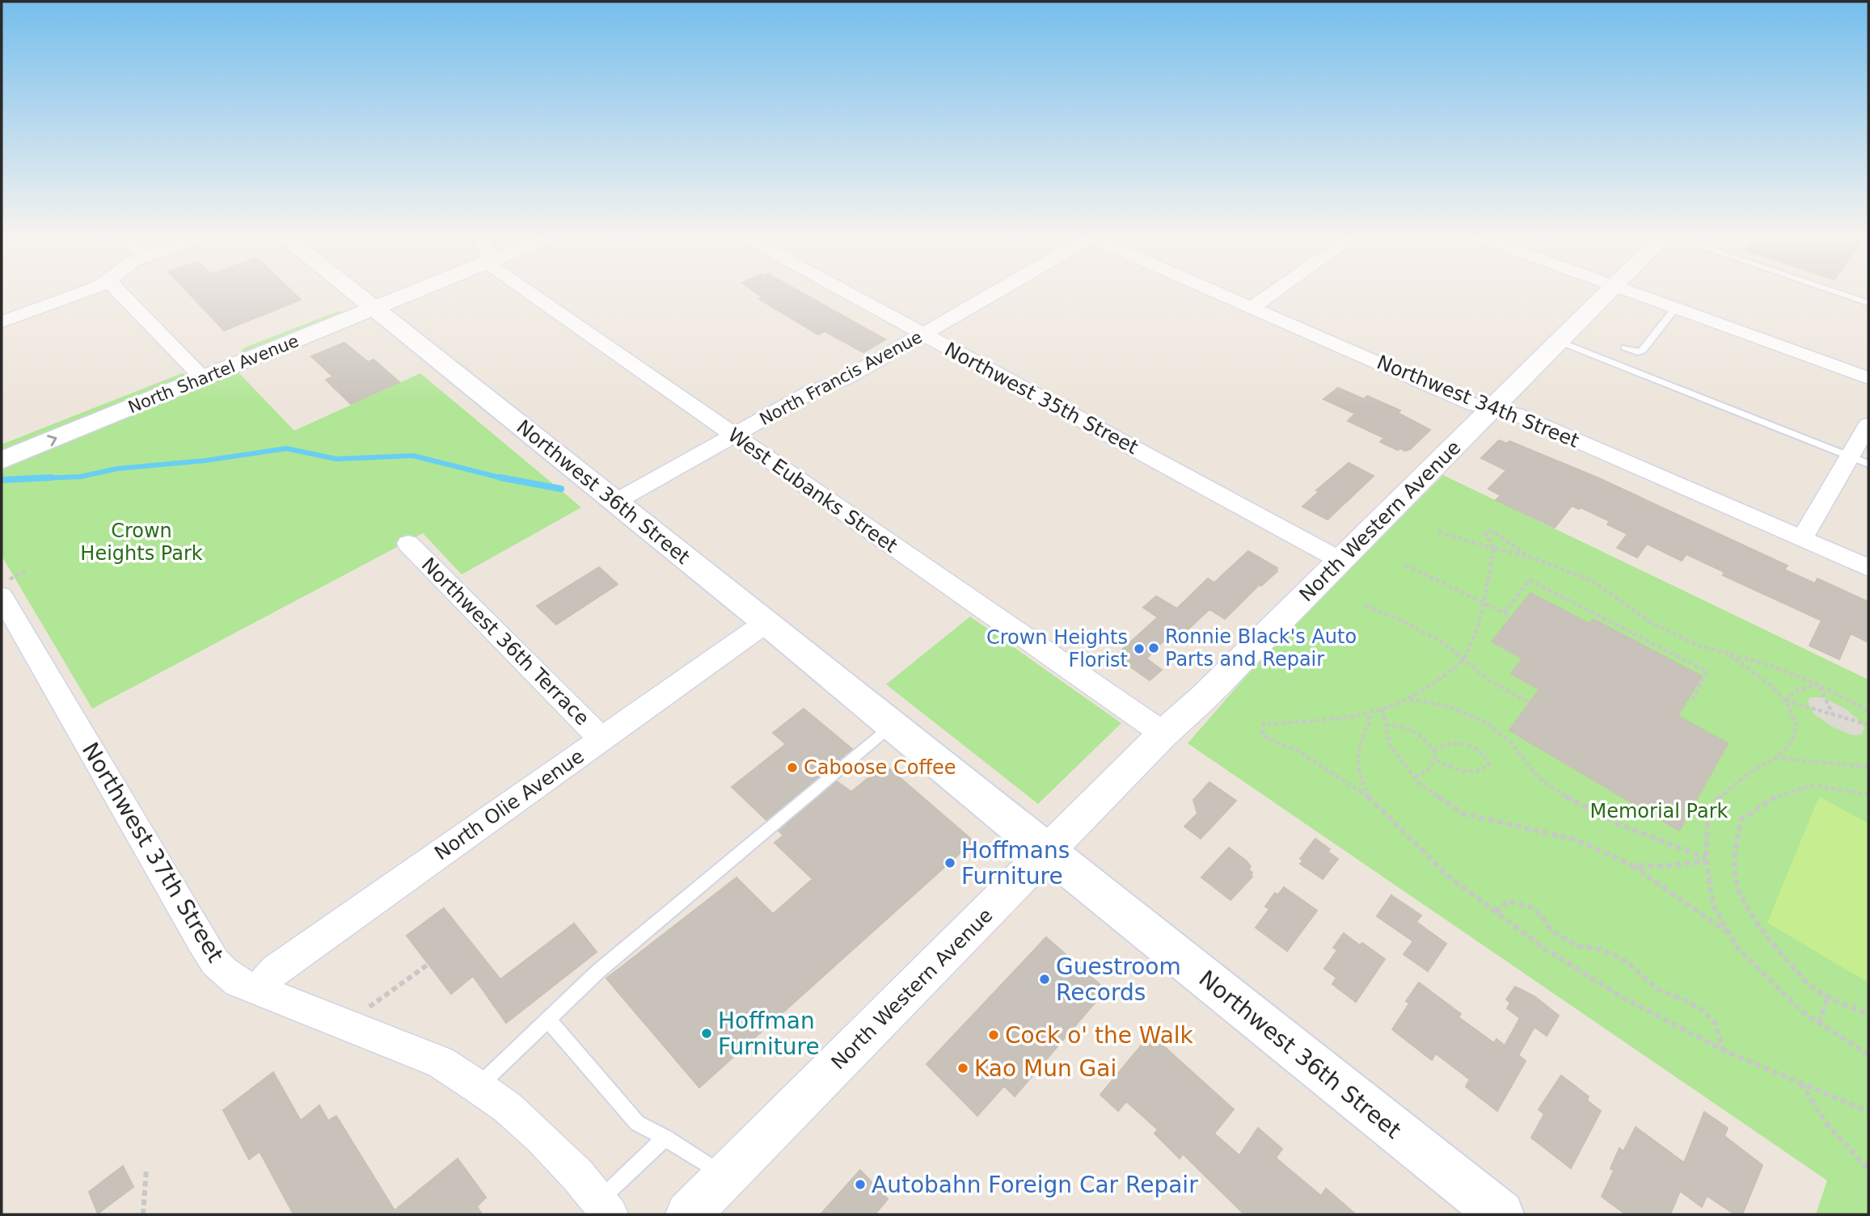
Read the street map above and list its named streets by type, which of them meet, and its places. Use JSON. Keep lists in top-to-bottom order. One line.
{"streets":{"main road":["Northwest 36th Street"],"street":["North Shartel Avenue","North Francis Avenue","Northwest 35th Street","Northwest 34th Street","West Eubanks Street","North Western Avenue","Northwest 36th Terrace","North Olie Avenue","Northwest 37th Street"]},"crossings":[["North Shartel Avenue","Northwest 36th Street"],["North Francis Avenue","Northwest 35th Street"],["North Francis Avenue","West Eubanks Street"],["North Francis Avenue","Northwest 36th Street"],["Northwest 35th Street","North Western Avenue"],["Northwest 34th Street","North Western Avenue"],["West Eubanks Street","North Western Avenue"],["Northwest 36th Street","North Western Avenue"],["Northwest 36th Street","North Olie Avenue"],["Northwest 36th Terrace","North Olie Avenue"],["North Olie Avenue","Northwest 37th Street"]],"parks":["Crown Heights Park","Memorial Park"],"places":["Ronnie Black's Auto Parts and Repair","Crown Heights Florist","Caboose Coffee","Hoffmans Furniture","Guestroom Records","Hoffman Furniture","Cock o' the Walk","Kao Mun Gai","Autobahn Foreign Car Repair"]}
